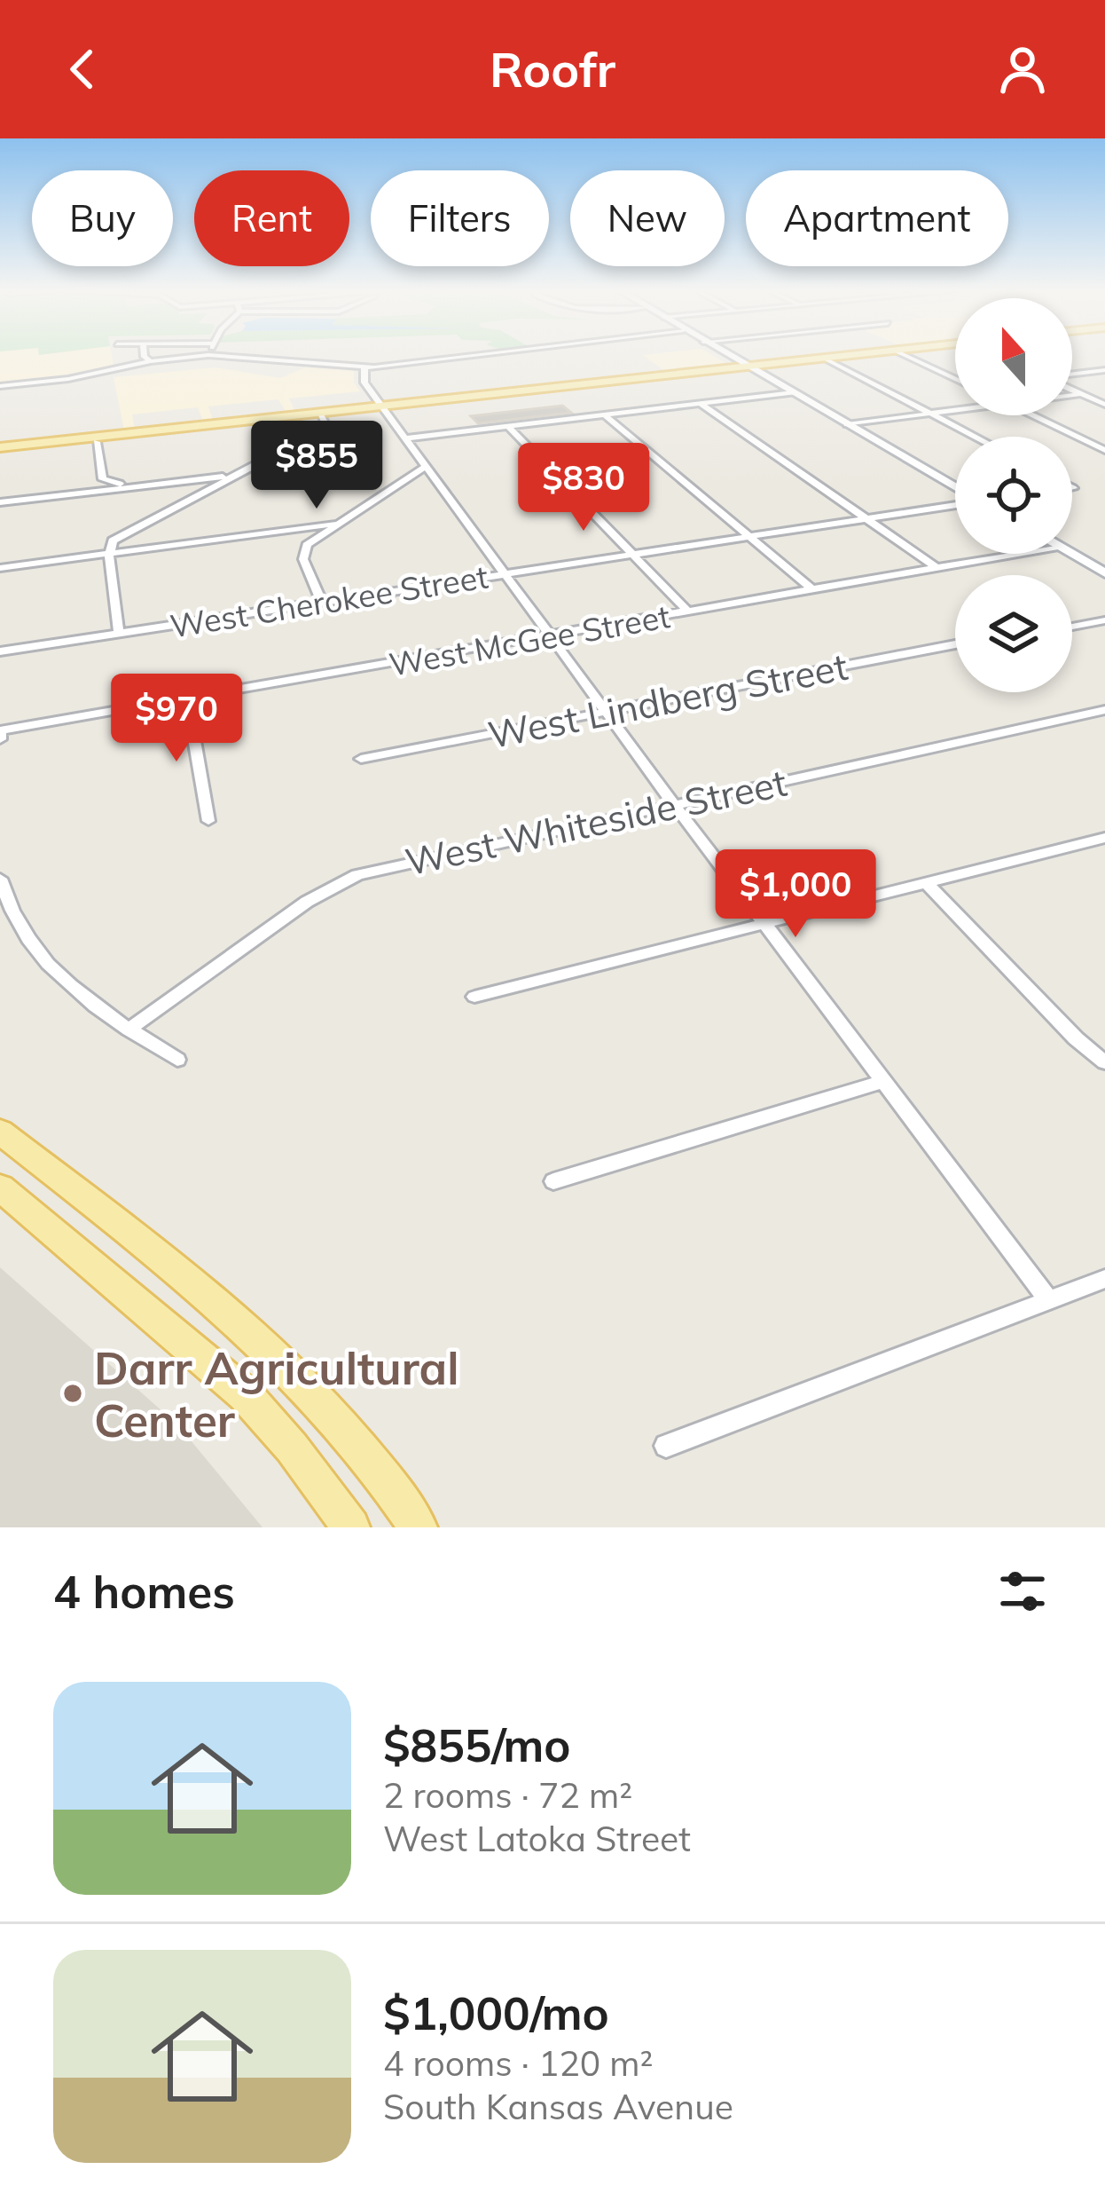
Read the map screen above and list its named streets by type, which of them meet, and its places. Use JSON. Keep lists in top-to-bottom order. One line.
{"streets":{"street":["West Cherokee Street","West McGee Street","West Lindberg Street","West Whiteside Street"]},"places":["Darr Agricultural Center"],"north":"top","page":{"header":"Roofr","chip":["Buy","Rent","Filters","New","Apartment"],"price":["$855","$830","$970","$1,000"],"heading":"4 homes","list":[{"name":"$855/mo","note":"2 rooms · 72 m² · West Latoka Street"},{"name":"$1,000/mo","note":"4 rooms · 120 m² · South Kansas Avenue"}]}}
